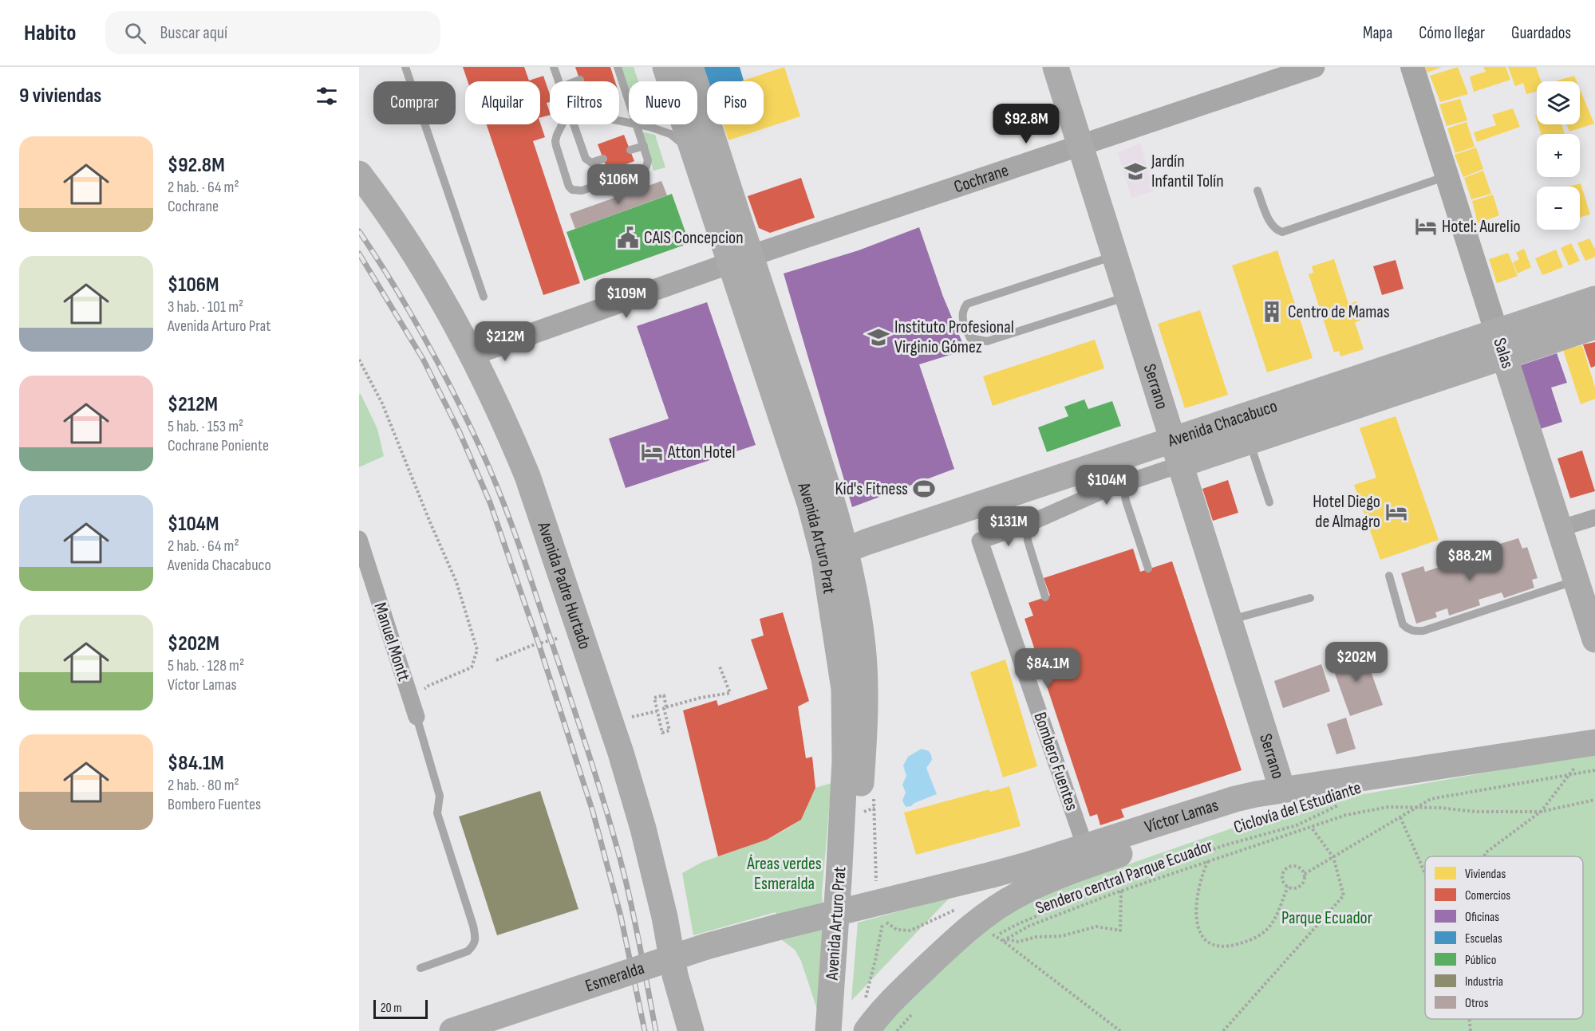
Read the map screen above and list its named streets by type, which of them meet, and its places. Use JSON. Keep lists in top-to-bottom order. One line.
{"streets":{"main road":["Salas","Serrano","Avenida Chacabuco","Avenida Arturo Prat","Avenida Padre Hurtado","Víctor Lamas","Esmeralda"],"street":["Cochrane","Manuel Montt","Bombero Fuentes"],"path":["Ciclovía del Estudiante","Sendero central Parque Ecuador"]},"crossings":[["Cochrane","Serrano"],["Cochrane","Avenida Arturo Prat"],["Cochrane","Avenida Padre Hurtado"],["Salas","Avenida Chacabuco"],["Serrano","Avenida Chacabuco"],["Serrano","Víctor Lamas"],["Avenida Chacabuco","Avenida Arturo Prat"],["Avenida Chacabuco","Bombero Fuentes"],["Bombero Fuentes","Víctor Lamas"],["Ciclovía del Estudiante","Sendero central Parque Ecuador"],["Víctor Lamas","Esmeralda"]],"parks":["Áreas verdes Esmeralda","Parque Ecuador"],"places":{"school or university":["Jardín Infantil Tolín","Instituto Profesional Virginio Gómez"],"hotel":["Hotel: Aurelio","Atton Hotel","Hotel Diego de Almagro"],"public building":["CAIS Concepcion"],"building":["Centro de Mamas"],"sports":["Kid's Fitness"]},"legend":["Viviendas","Comercios","Oficinas","Escuelas","Público","Industria","Otros"],"scale_bar":"20 m","page":{"header":"Habito","search":"Buscar aquí","nav":["Mapa","Cómo llegar","Guardados"],"heading":"9 viviendas","map_buttons":["+","−"],"chip":["Comprar","Alquilar","Filtros","Nuevo","Piso"],"price":["$92.8M","$106M","$109M","$212M","$104M","$131M","$88.2M","$202M","$84.1M"],"list":[{"name":"$92.8M","note":"2 hab. · 64 m² · Cochrane"},{"name":"$106M","note":"3 hab. · 101 m² · Avenida Arturo Prat"},{"name":"$212M","note":"5 hab. · 153 m² · Cochrane Poniente"},{"name":"$104M","note":"2 hab. · 64 m² · Avenida Chacabuco"},{"name":"$202M","note":"5 hab. · 128 m² · Víctor Lamas"},{"name":"$84.1M","note":"2 hab. · 80 m² · Bombero Fuentes"}],"scale":"20 m"}}
